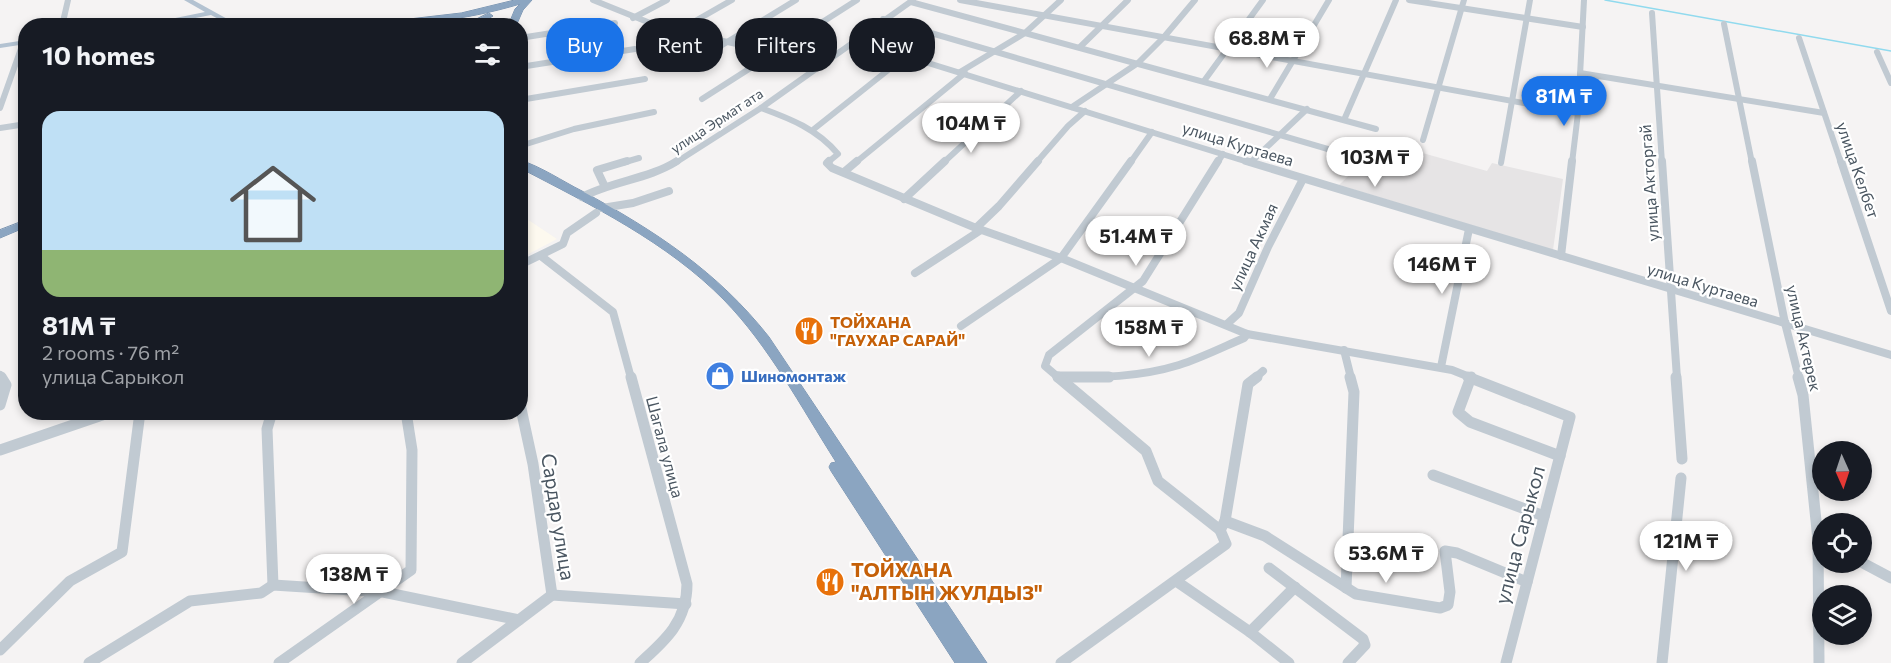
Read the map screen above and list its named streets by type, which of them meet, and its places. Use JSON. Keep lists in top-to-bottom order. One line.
{"streets":{"street":["улица Эрмат ата","улица Куртаева","улица Келбет","улица Акторгай","улица Акмая","улица Актерек","Шагала улица","Сардар улица","улица Сарыкол"]},"crossings":[["улица Куртаева","улица Акторгай"],["улица Куртаева","улица Акмая"],["улица Куртаева","улица Актерек"]],"places":{"restaurant":["ТОЙХАНА \"ГАУХАР САРАЙ\"","ТОЙХАНА \"АЛТЫН ЖУЛДЫЗ\""],"shop":["Шиномонтаж"]},"north":"bottom","page":{"price":["68.8M ₸","81M ₸","104M ₸","103M ₸","51.4M ₸","146M ₸","158M ₸","121M ₸","53.6M ₸","138M ₸"],"chip":["Buy","Rent","Filters","New"],"heading":"10 homes","list":[{"name":"81M ₸","note":"2 rooms · 76 m² · улица Сарыкол"}]}}
